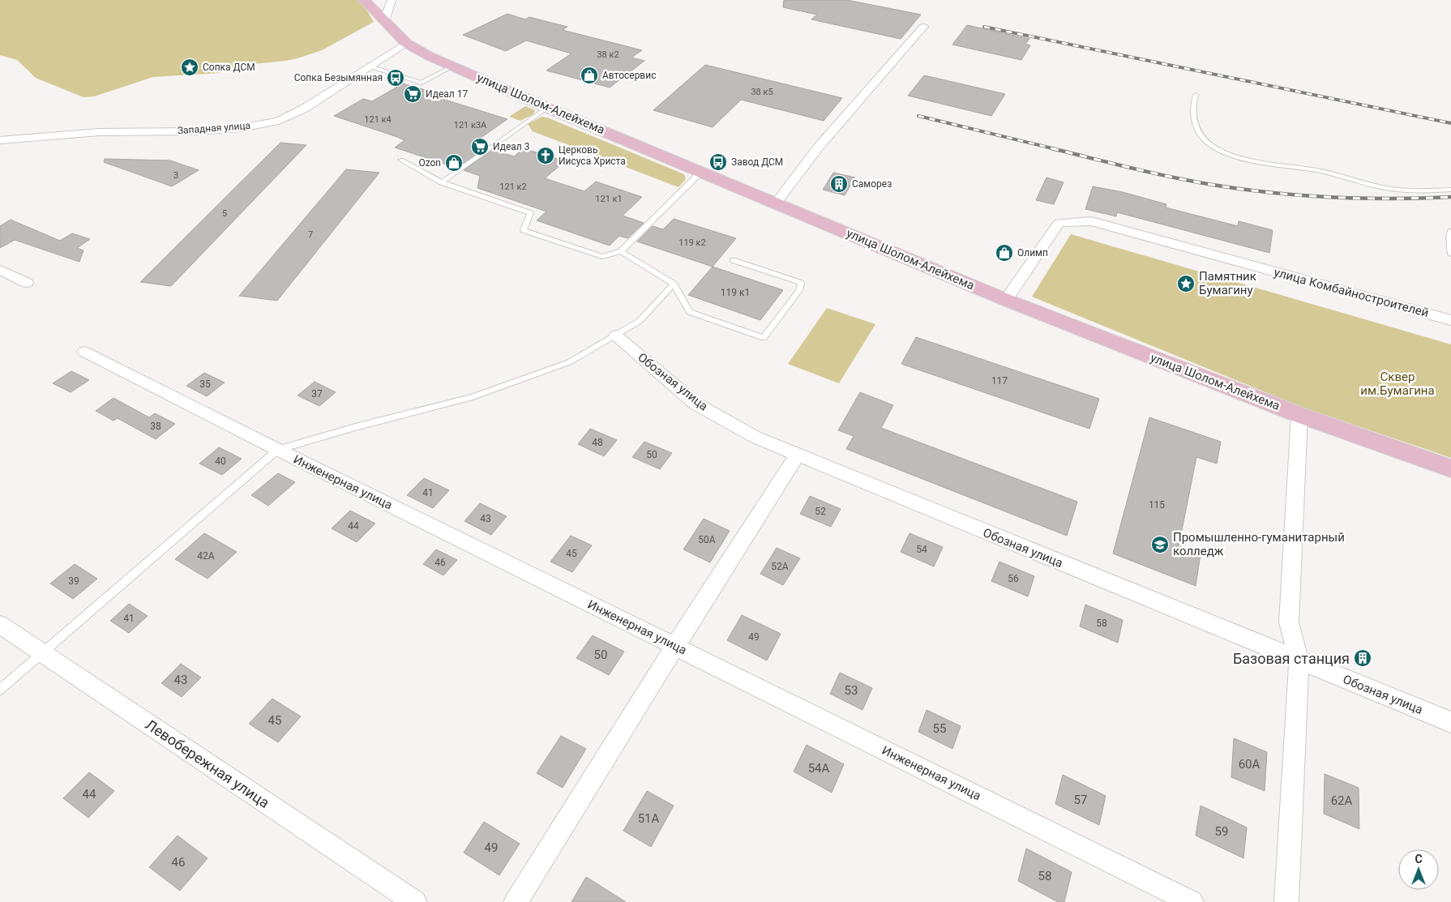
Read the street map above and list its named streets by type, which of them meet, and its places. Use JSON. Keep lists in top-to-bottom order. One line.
{"streets":{"main road":["улица Шолом-Алейхема"],"street":["Западная улица","улица Комбайностроителей","Обозная улица","Инженерная улица","Левобережная улица"]},"crossings":[["улица Шолом-Алейхема","Западная улица"],["улица Шолом-Алейхема","улица Комбайностроителей"]],"parks":["Сквер им.Бумагина"],"places":{"place":["Сопка ДСМ","Памятник Бумагину"],"shop":["Автосервис","Ozon","Олимп"],"bus stop":["Сопка Безымянная","Завод ДСМ"],"supermarket":["Идеал 17","Идеал 3"],"church":["Церковь Иисуса Христа"],"building":["Саморез","Базовая станция"],"school or university":["Промышленно-гуманитарный колледж"]},"house_numbers":["38 к2","38 к5","121 к4","121 к3А","3","121 к2","121 к1","5","7","119 к2","119 к1","117","35","37","38","48","50","40","41","115","52","43","44","50А","54","45","42А","46","52А","56","39","41","58","49","50","43","53","45","55","60А","54А","44","57","62А","51А","59","49","46","58"],"north":"top"}
